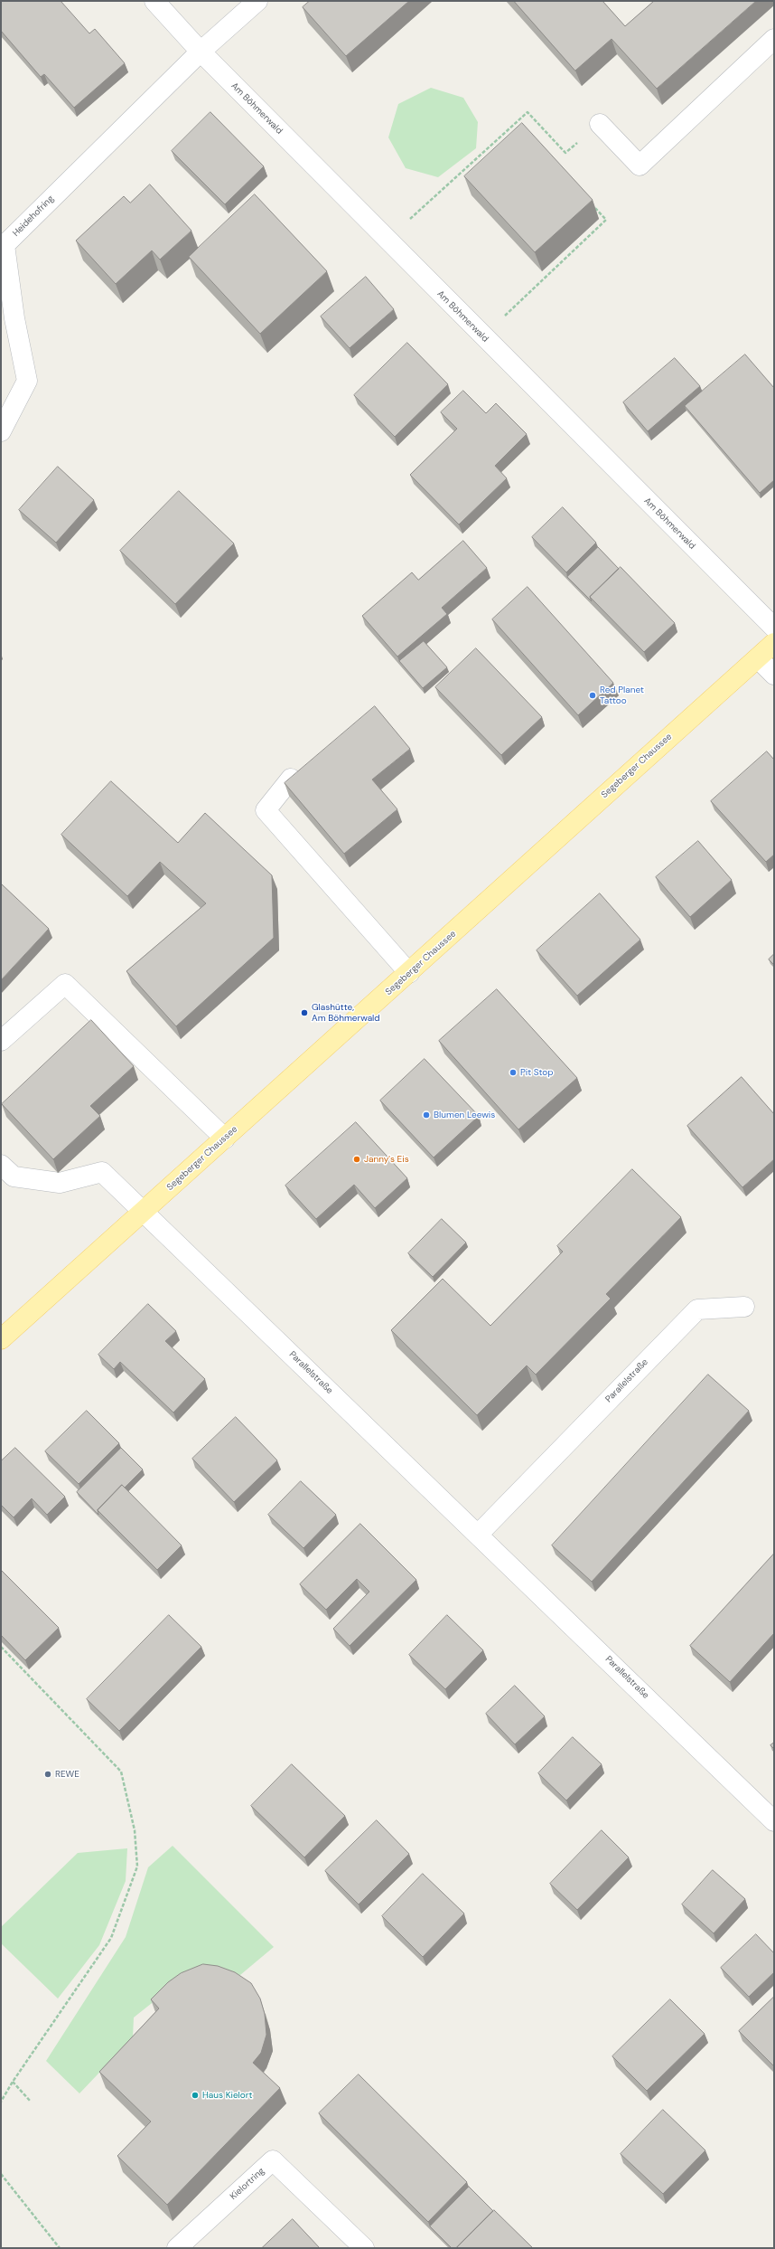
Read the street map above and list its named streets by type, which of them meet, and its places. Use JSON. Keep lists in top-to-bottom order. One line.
{"streets":{"main road":["Segeberger Chaussee"],"street":["Am Böhmerwald","Heidehofring","Parallelstraße","Kielortring"]},"crossings":[["Am Böhmerwald","Heidehofring"],["Segeberger Chaussee","Parallelstraße"]],"places":["Red Planet Tattoo","Glashütte, Am Böhmerwald","Pit Stop","Blumen Leewis","Janny's Eis","REWE","Haus Kielort"]}
